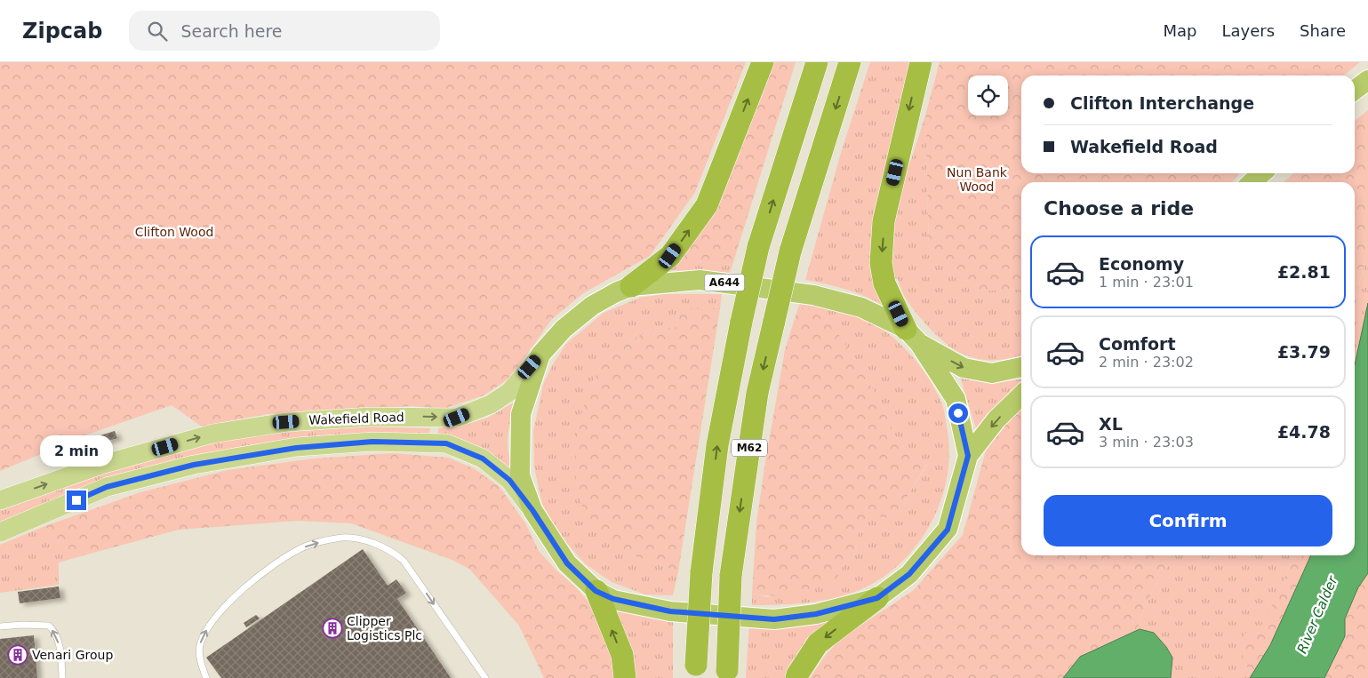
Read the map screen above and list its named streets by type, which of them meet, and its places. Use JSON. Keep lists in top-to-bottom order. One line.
{"streets":{"highway":["A644","M62"],"main road":["Wakefield Road"]},"crossings":[["A644","Wakefield Road"]],"water":["River Calder"],"parks":["Nun Bank Wood","Clifton Wood"],"places":{"building":["Clipper Logistics Plc","Venari Group"]},"page":{"header":"Zipcab","search":"Search here","nav":["Map","Layers","Share"],"banner":["Clifton Interchange","Wakefield Road"],"heading":"Choose a ride","list":[{"name":"Economy","note":"1 min · 23:01","value":"£2.81"},{"name":"Comfort","note":"2 min · 23:02","value":"£3.79"},{"name":"XL","note":"3 min · 23:03","value":"£4.78"}],"bubble":"2 min","buttons":"Confirm"}}
